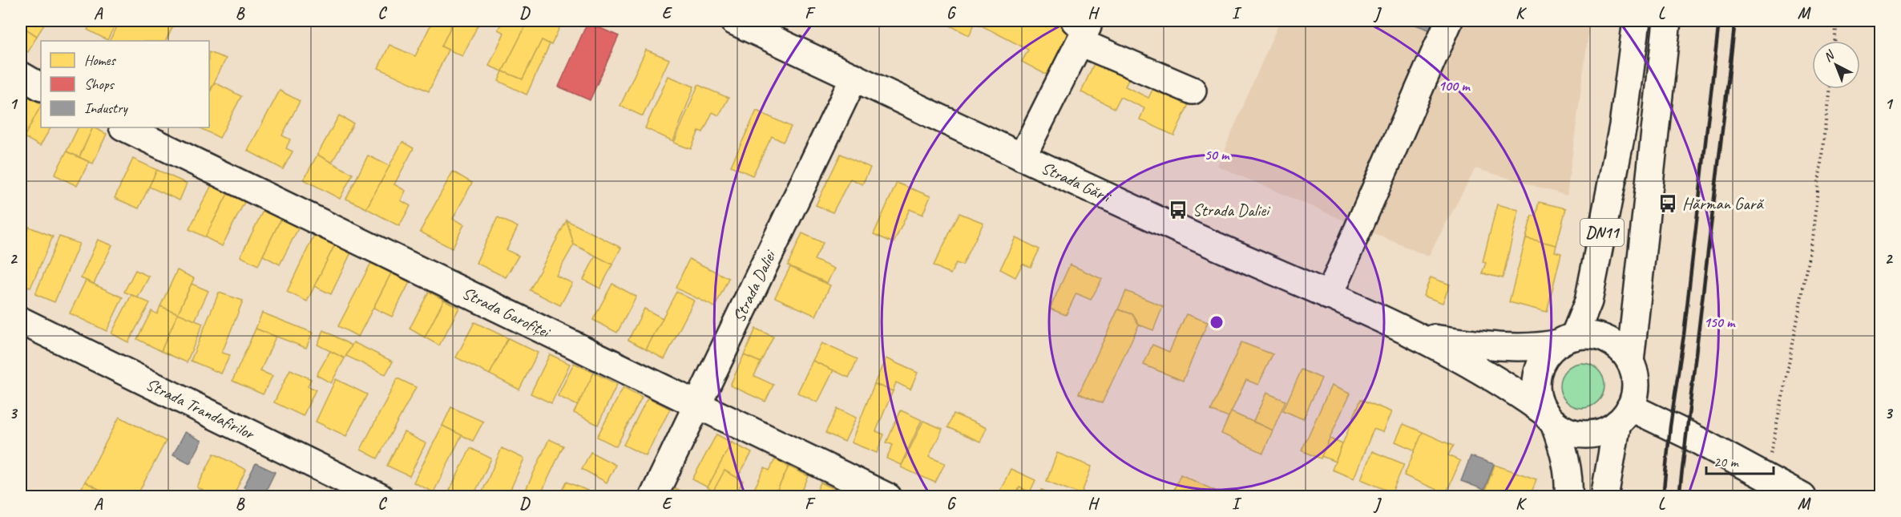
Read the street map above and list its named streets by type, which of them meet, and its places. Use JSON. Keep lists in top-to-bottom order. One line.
{"streets":{"main road":["Strada Gării","DN11","Strada Daliei","Strada Garofiței","Strada Trandafirilor"]},"crossings":[["Strada Gării","Strada Daliei"],["Strada Daliei","Strada Garofiței"]],"places":{"bus stop":["Hărman Gară","Strada Daliei"]},"legend":["Homes","Shops","Industry"],"scale_bar":"20 m","north":"top left","grid":{"columns":["A","B","C","D","E","F","G","H","I","J","K","L","M"],"rows":["1","2","3"]},"rings":["100 m","50 m","150 m"]}
